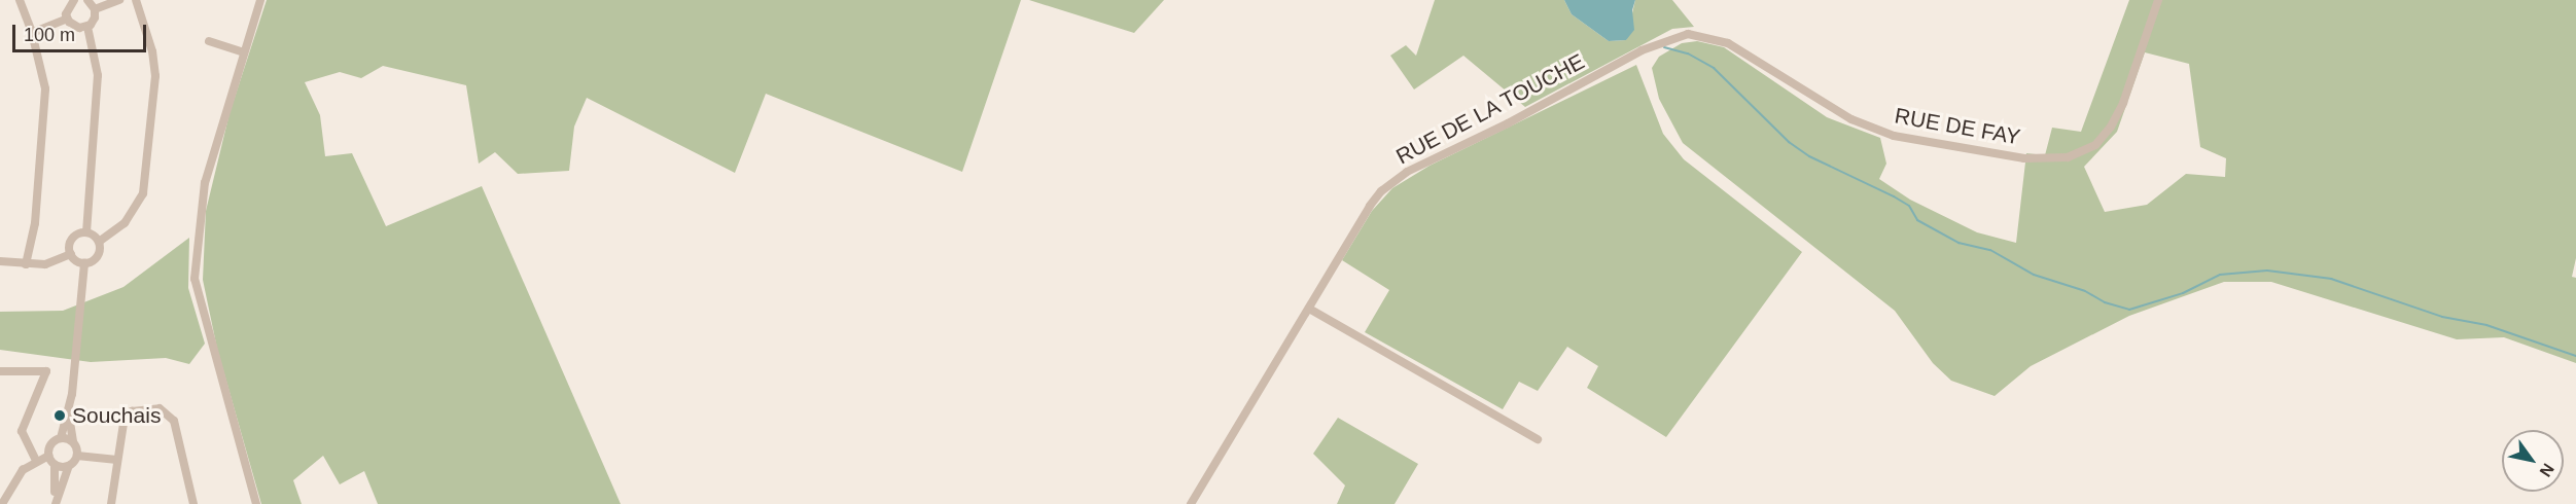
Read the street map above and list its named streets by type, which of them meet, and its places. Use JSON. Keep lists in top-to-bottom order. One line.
{"streets":{"street":["RUE DE LA TOUCHE","RUE DE FAY"]},"crossings":[["RUE DE LA TOUCHE","RUE DE FAY"]],"places":["Souchais"],"scale_bar":"100 m","north":"bottom right"}
